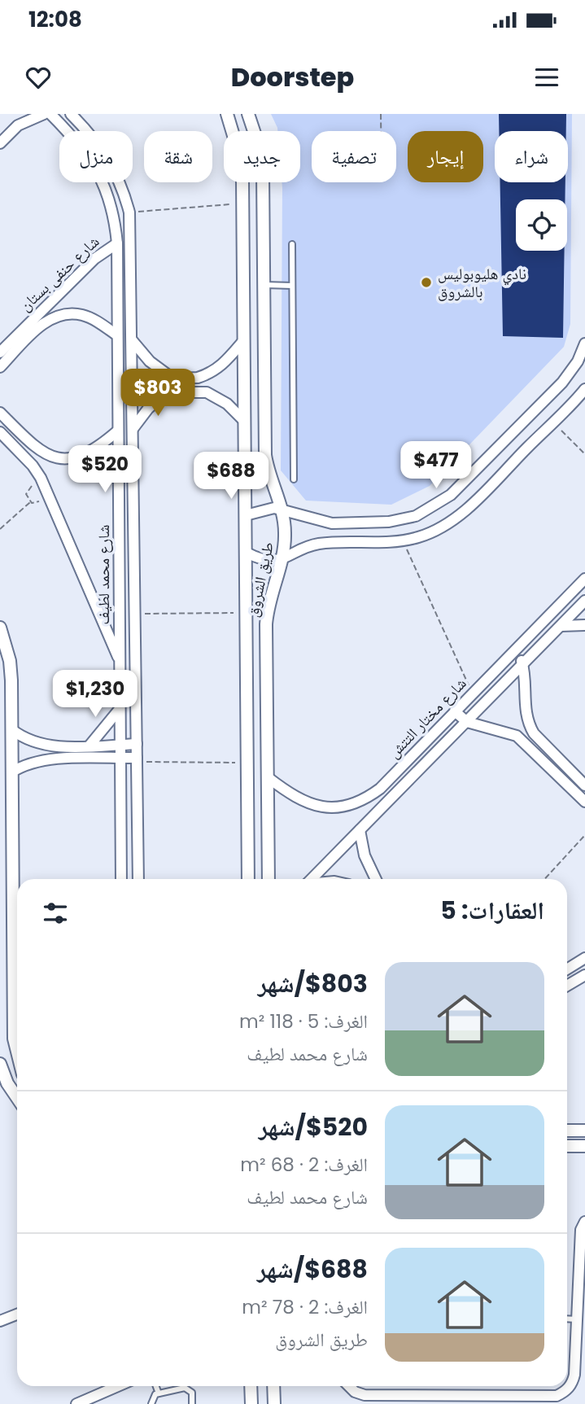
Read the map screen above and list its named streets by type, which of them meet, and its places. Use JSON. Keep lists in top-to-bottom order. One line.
{"streets":{"street":["شارع حنفى بستان","شارع محمد لطيف","طريق الشروق","شارع مختار التتش"]},"crossings":[["شارع حنفى بستان","شارع محمد لطيف"],["طريق الشروق","شارع مختار التتش"]],"places":["نادي هليوبوليس بالشروق"],"page":{"status":"12:08","header":"Doorstep","chip":["شراء","إيجار","تصفية","جديد","شقة","منزل"],"price":["$803","$477","$520","$688","$1,230"],"heading":"العقارات: 5","list":[{"name":"$803/شهر","note":"الغرف: 5 · 118 m² · شارع محمد لطيف"},{"name":"$520/شهر","note":"الغرف: 2 · 68 m² · شارع محمد لطيف"},{"name":"$688/شهر","note":"الغرف: 2 · 78 m² · طريق الشروق"}]}}
